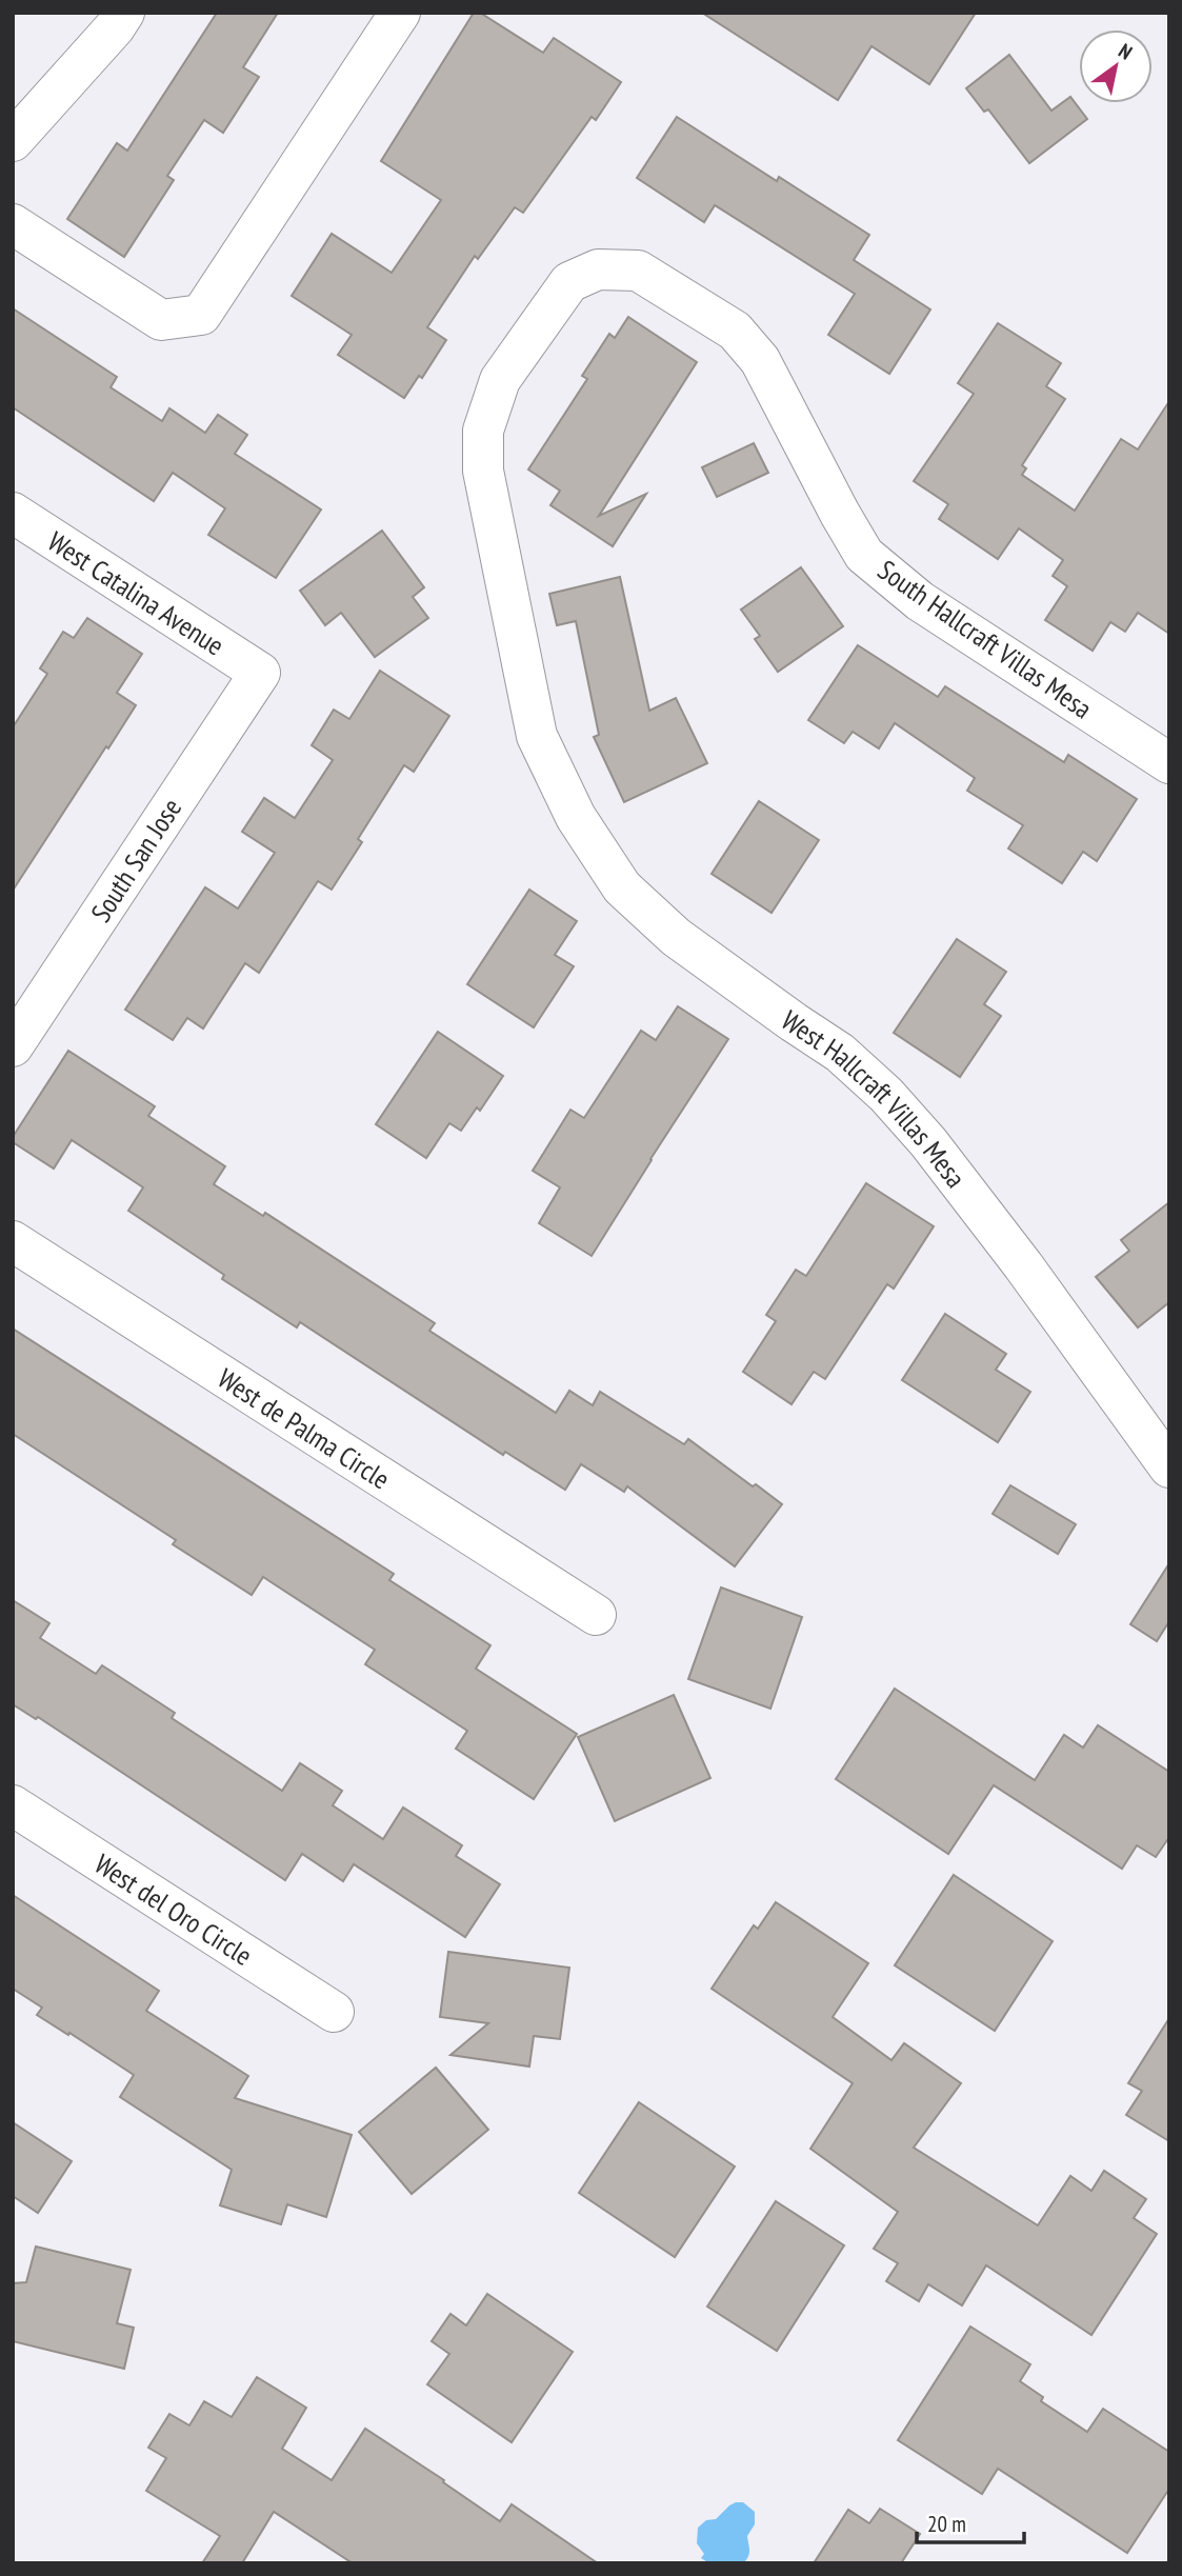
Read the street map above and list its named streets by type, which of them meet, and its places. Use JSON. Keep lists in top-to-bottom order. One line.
{"streets":{"street":["West Catalina Avenue","South Hallcraft Villas Mesa","South San Jose","West Hallcraft Villas Mesa","West de Palma Circle","West del Oro Circle"]},"crossings":[["West Catalina Avenue","South San Jose"],["South Hallcraft Villas Mesa","West Hallcraft Villas Mesa"]],"scale_bar":"20 m","north":"top right"}
